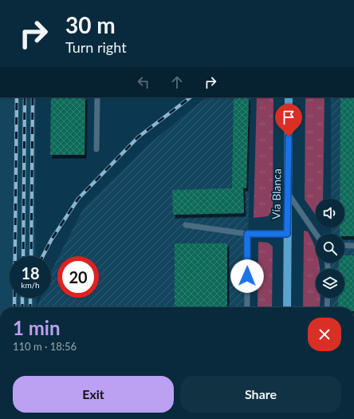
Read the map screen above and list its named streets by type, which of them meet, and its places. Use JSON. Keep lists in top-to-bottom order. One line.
{"streets":{"main road":["Vía Blanca"]},"page":{"turn":["30 m","Turn right"],"speed":"18 km/h","limit":"20","heading":["1 min","110 m · 18:56"],"buttons":["Exit","Share"]}}
